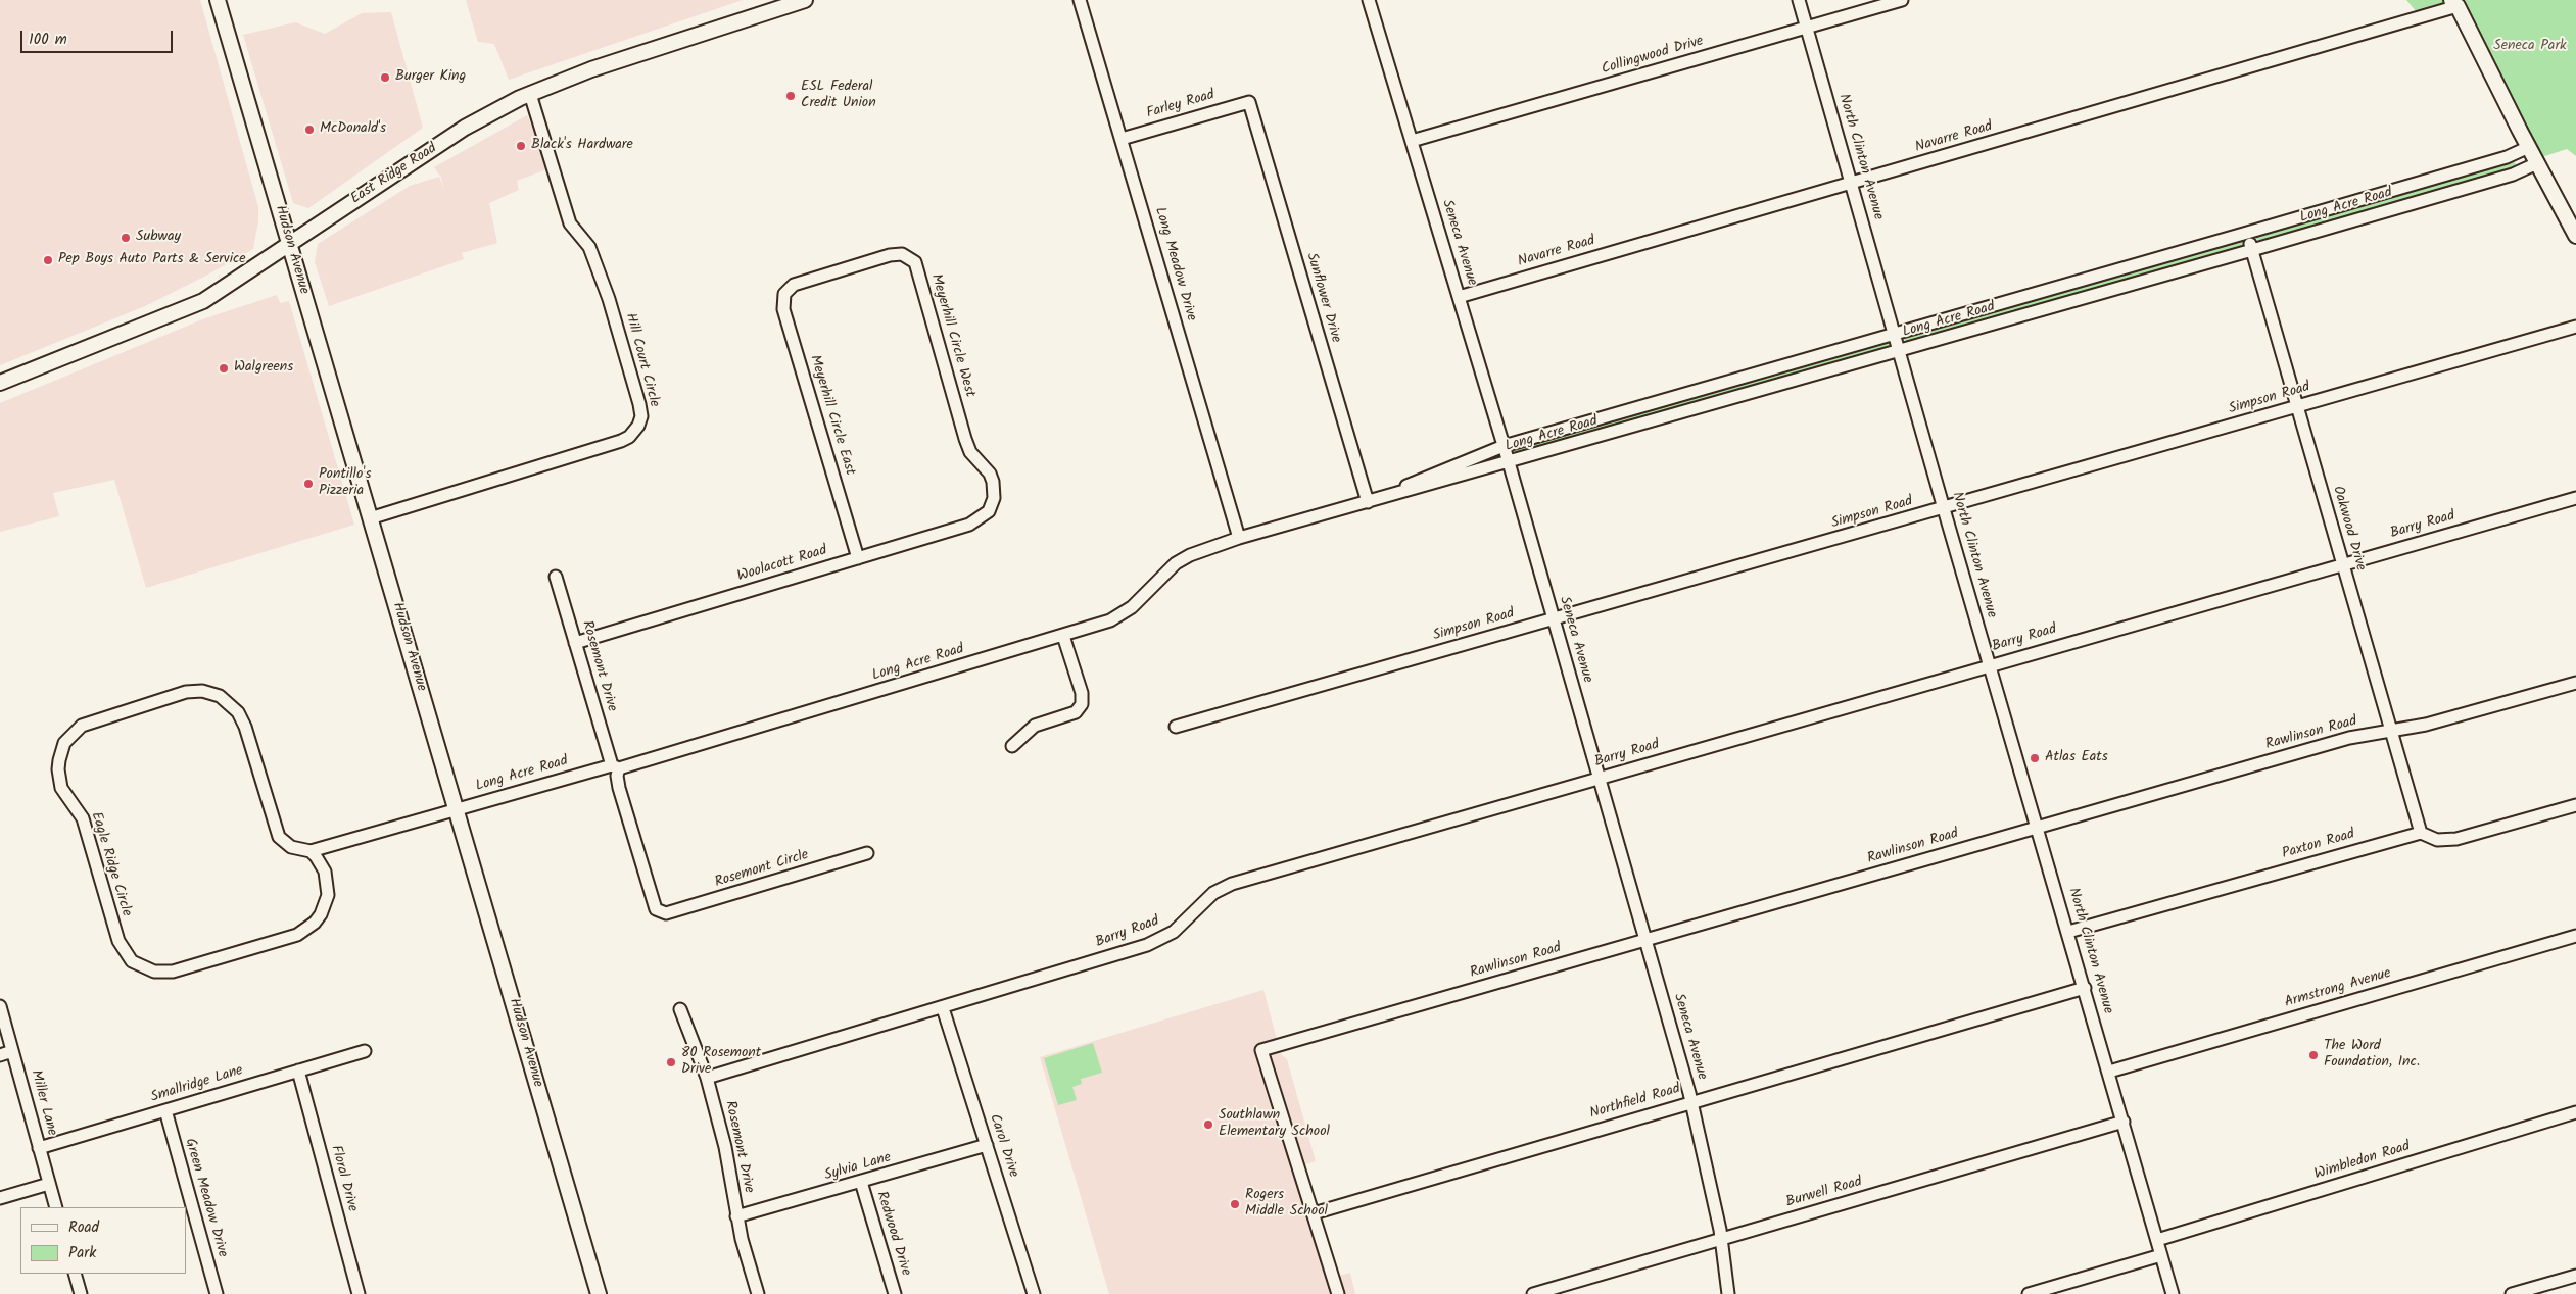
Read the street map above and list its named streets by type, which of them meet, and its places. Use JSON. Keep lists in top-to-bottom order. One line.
{"streets":{"main road":["East Ridge Road","Hudson Avenue"],"street":["Collingwood Drive","Farley Road","Navarre Road","North Clinton Avenue","Long Acre Road","Seneca Avenue","Long Meadow Drive","Sunflower Drive","Meyerhill Circle West","Hill Court Circle","Simpson Road","Meyerhill Circle East","Barry Road","Oakwood Drive","Woolacott Road","Rosemont Drive","Rawlinson Road","Paxton Road","Eagle Ridge Circle","Rosemont Circle","Armstrong Avenue","Smallridge Lane","Northfield Road","Miller Lane","Carol Drive","Wimbledon Road","Sylvia Lane","Floral Drive","Burwell Road","Green Meadow Drive","Redwood Drive"]},"crossings":[["Collingwood Drive","North Clinton Avenue"],["Collingwood Drive","Seneca Avenue"],["Farley Road","Long Meadow Drive"],["Farley Road","Sunflower Drive"],["Navarre Road","North Clinton Avenue"],["Navarre Road","Seneca Avenue"],["North Clinton Avenue","Long Acre Road"],["North Clinton Avenue","Simpson Road"],["North Clinton Avenue","Barry Road"],["North Clinton Avenue","Rawlinson Road"],["North Clinton Avenue","Paxton Road"],["North Clinton Avenue","Armstrong Avenue"],["North Clinton Avenue","Northfield Road"],["North Clinton Avenue","Wimbledon Road"],["North Clinton Avenue","Burwell Road"],["East Ridge Road","Hudson Avenue"],["East Ridge Road","Hill Court Circle"],["Long Acre Road","Seneca Avenue"],["Long Acre Road","Hudson Avenue"],["Long Acre Road","Long Meadow Drive"],["Long Acre Road","Sunflower Drive"],["Long Acre Road","Oakwood Drive"],["Long Acre Road","Rosemont Drive"],["Seneca Avenue","Simpson Road"],["Seneca Avenue","Barry Road"],["Seneca Avenue","Rawlinson Road"],["Seneca Avenue","Northfield Road"],["Seneca Avenue","Burwell Road"],["Hudson Avenue","Hill Court Circle"],["Meyerhill Circle West","Meyerhill Circle East"],["Meyerhill Circle West","Woolacott Road"],["Simpson Road","Oakwood Drive"],["Meyerhill Circle East","Woolacott Road"],["Barry Road","Oakwood Drive"],["Barry Road","Rosemont Drive"],["Barry Road","Carol Drive"],["Oakwood Drive","Rawlinson Road"],["Oakwood Drive","Paxton Road"],["Woolacott Road","Rosemont Drive"],["Rosemont Drive","Rosemont Circle"],["Rosemont Drive","Sylvia Lane"],["Rawlinson Road","Northfield Road"],["Smallridge Lane","Miller Lane"],["Smallridge Lane","Floral Drive"],["Smallridge Lane","Green Meadow Drive"],["Carol Drive","Sylvia Lane"],["Sylvia Lane","Redwood Drive"]],"parks":["Seneca Park"],"places":["Burger King","ESL Federal Credit Union","McDonald's","Black's Hardware","Subway","Pep Boys Auto Parts & Service","Walgreens","Pontillo's Pizzeria","Atlas Eats","The Word Foundation, Inc.","80 Rosemont Drive","Southlawn Elementary School","Rogers Middle School"],"legend":["Road","Park"],"scale_bar":"100 m"}
